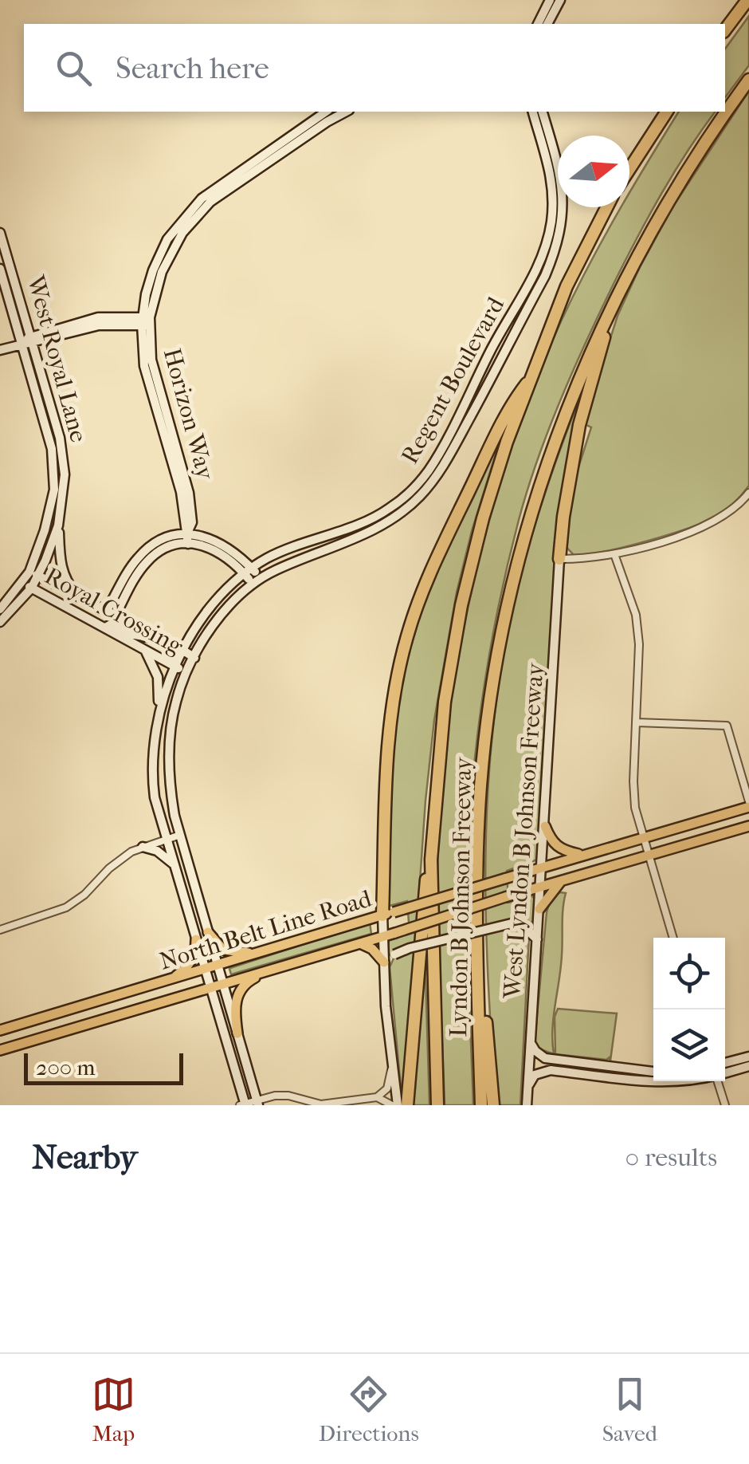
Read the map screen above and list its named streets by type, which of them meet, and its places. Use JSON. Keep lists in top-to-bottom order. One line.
{"streets":{"highway":["Lyndon B Johnson Freeway"],"main road":["North Belt Line Road"],"street":["West Royal Lane","Regent Boulevard","Horizon Way","Royal Crossing","West Lyndon B Johnson Freeway"]},"crossings":[["West Royal Lane","Royal Crossing"],["Regent Boulevard","Royal Crossing"],["Regent Boulevard","North Belt Line Road"],["West Lyndon B Johnson Freeway","North Belt Line Road"]],"scale_bar":"200 m","north":"right","page":{"search":"Search here","scale":"200 m","heading":["Nearby","0 results"],"nav":["Map","Directions","Saved"]}}
